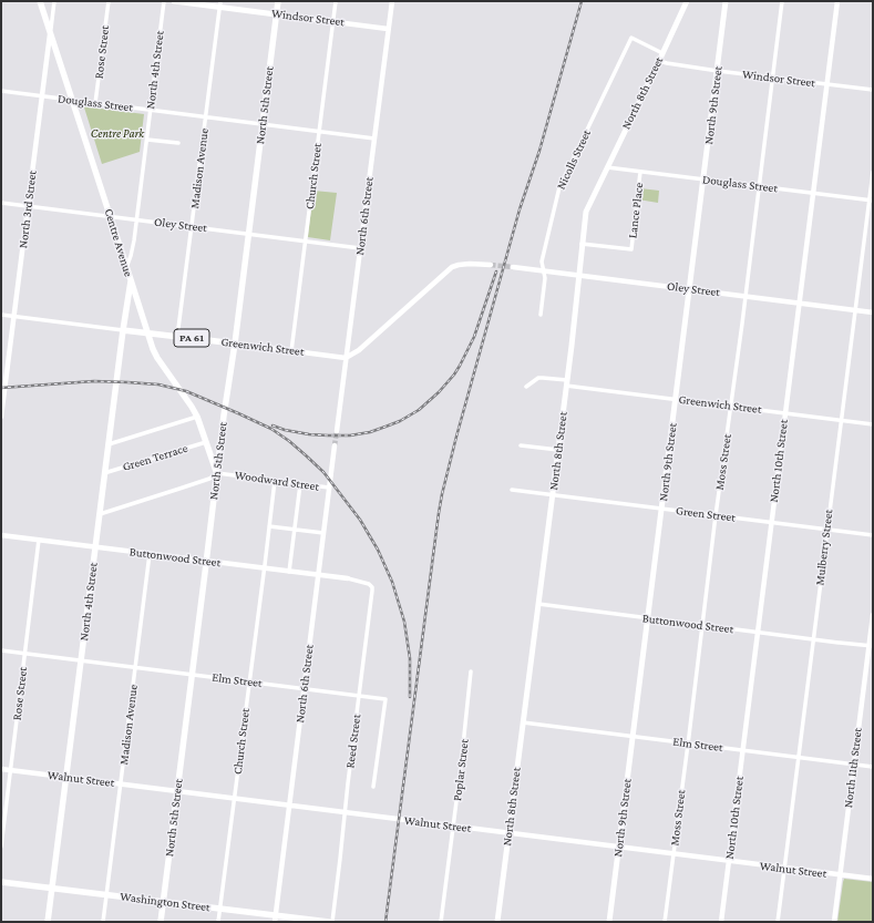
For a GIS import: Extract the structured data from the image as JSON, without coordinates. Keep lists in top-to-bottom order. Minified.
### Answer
{"streets":{"main road":["Windsor Street","North 4th Street","North 8th Street","North 5th Street","North 9th Street","Centre Avenue","PA 61","Greenwich Street","Washington Street"],"street":["Rose Street","Douglass Street","Nicolls Street","Madison Avenue","Church Street","North 3rd Street","Lance Place","North 6th Street","Oley Street","Green Terrace","North 10th Street","Moss Street","Woodward Street","Green Street","Mulberry Street","Buttonwood Street","Elm Street","Reed Street","North 11th Street","Poplar Street","Walnut Street"]},"crossings":[["Windsor Street","North 8th Street"],["Windsor Street","North 5th Street"],["Windsor Street","North 9th Street"],["Windsor Street","Madison Avenue"],["Windsor Street","Church Street"],["Windsor Street","North 6th Street"],["Windsor Street","North 10th Street"],["Windsor Street","Moss Street"],["Rose Street","Douglass Street"],["Rose Street","Buttonwood Street"],["Rose Street","Elm Street"],["Rose Street","Walnut Street"],["North 4th Street","Douglass Street"],["North 4th Street","Oley Street"],["North 4th Street","Centre Avenue"],["North 4th Street","Greenwich Street"],["North 4th Street","Green Terrace"],["North 4th Street","Woodward Street"],["North 4th Street","Buttonwood Street"],["North 4th Street","Elm Street"],["North 4th Street","Walnut Street"],["North 4th Street","Washington Street"],["North 8th Street","Douglass Street"],["North 8th Street","Nicolls Street"],["North 8th Street","Lance Place"],["North 8th Street","Oley Street"],["North 8th Street","Greenwich Street"],["North 8th Street","Green Street"],["North 8th Street","Buttonwood Street"],["North 8th Street","Elm Street"],["North 8th Street","Walnut Street"],["Douglass Street","North 5th Street"],["Douglass Street","North 9th Street"],["Douglass Street","Madison Avenue"],["Douglass Street","Church Street"],["Douglass Street","North 3rd Street"],["Douglass Street","Lance Place"],["Douglass Street","North 6th Street"],["Douglass Street","Centre Avenue"],["Douglass Street","North 10th Street"],["Douglass Street","Moss Street"],["Douglass Street","Mulberry Street"],["North 5th Street","Oley Street"],["North 5th Street","Centre Avenue"],["North 5th Street","Greenwich Street"],["North 5th Street","Woodward Street"],["North 5th Street","Buttonwood Street"],["North 5th Street","Elm Street"],["North 5th Street","Walnut Street"],["North 5th Street","Washington Street"],["North 9th Street","Oley Street"],["North 9th Street","Greenwich Street"],["North 9th Street","Green Street"],["North 9th Street","Buttonwood Street"],["North 9th Street","Elm Street"],["North 9th Street","Walnut Street"],["Nicolls Street","Oley Street"],["Madison Avenue","Oley Street"],["Madison Avenue","Greenwich Street"],["Madison Avenue","Buttonwood Street"],["Madison Avenue","Elm Street"],["Madison Avenue","Walnut Street"],["Madison Avenue","Washington Street"],["Church Street","Oley Street"],["Church Street","Greenwich Street"],["Church Street","Woodward Street"],["Church Street","Buttonwood Street"],["Church Street","Elm Street"],["Church Street","Walnut Street"],["Church Street","Washington Street"],["North 3rd Street","Oley Street"],["North 3rd Street","Centre Avenue"],["North 3rd Street","Greenwich Street"],["North 6th Street","Oley Street"],["North 6th Street","Greenwich Street"],["North 6th Street","Woodward Street"],["North 6th Street","Buttonwood Street"],["North 6th Street","Elm Street"],["North 6th Street","Walnut Street"],["North 6th Street","Washington Street"],["Oley Street","Centre Avenue"],["Oley Street","North 10th Street"],["Oley Street","Moss Street"],["Oley Street","Mulberry Street"],["Centre Avenue","Greenwich Street"],["Centre Avenue","Green Terrace"],["Centre Avenue","Woodward Street"],["Greenwich Street","North 10th Street"],["Greenwich Street","Moss Street"],["Greenwich Street","Mulberry Street"],["North 10th Street","Green Street"],["North 10th Street","Buttonwood Street"],["North 10th Street","Elm Street"],["North 10th Street","Walnut Street"],["Moss Street","Green Street"],["Moss Street","Buttonwood Street"],["Moss Street","Elm Street"],["Moss Street","Walnut Street"],["Green Street","Mulberry Street"],["Mulberry Street","Buttonwood Street"],["Mulberry Street","Elm Street"],["Mulberry Street","Walnut Street"],["Buttonwood Street","Reed Street"],["Buttonwood Street","North 11th Street"],["Elm Street","Reed Street"],["Elm Street","North 11th Street"],["Reed Street","Walnut Street"],["Reed Street","Washington Street"],["North 11th Street","Walnut Street"],["Poplar Street","Walnut Street"]],"parks":["Centre Park"]}
